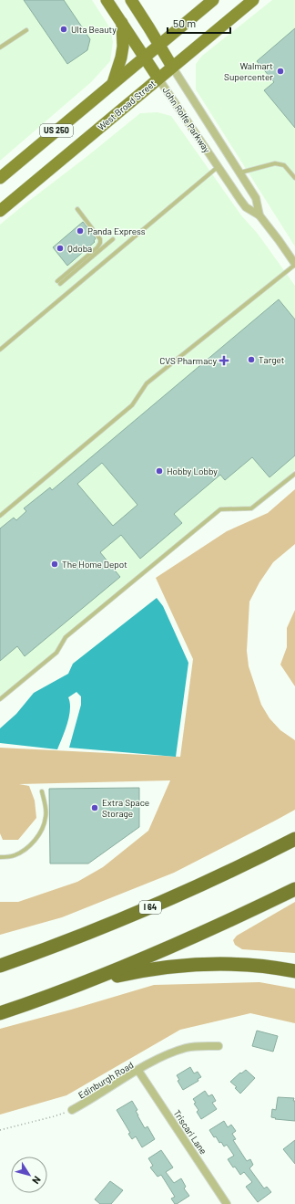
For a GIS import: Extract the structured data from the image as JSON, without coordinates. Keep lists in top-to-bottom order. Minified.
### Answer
{"streets":{"highway":["I 64"],"main road":["West Broad Street","John Rolfe Parkway","US 250"],"street":["Edinburgh Road","Triscari Lane"]},"crossings":[["West Broad Street","John Rolfe Parkway"],["John Rolfe Parkway","US 250"],["Edinburgh Road","Triscari Lane"]],"places":{"other":["Ulta Beauty","Walmart Supercenter","Panda Express","Qdoba","Target","Hobby Lobby","The Home Depot","Extra Space Storage"],"health":["CVS Pharmacy"]},"scale_bar":"50 m","north":"bottom right"}
